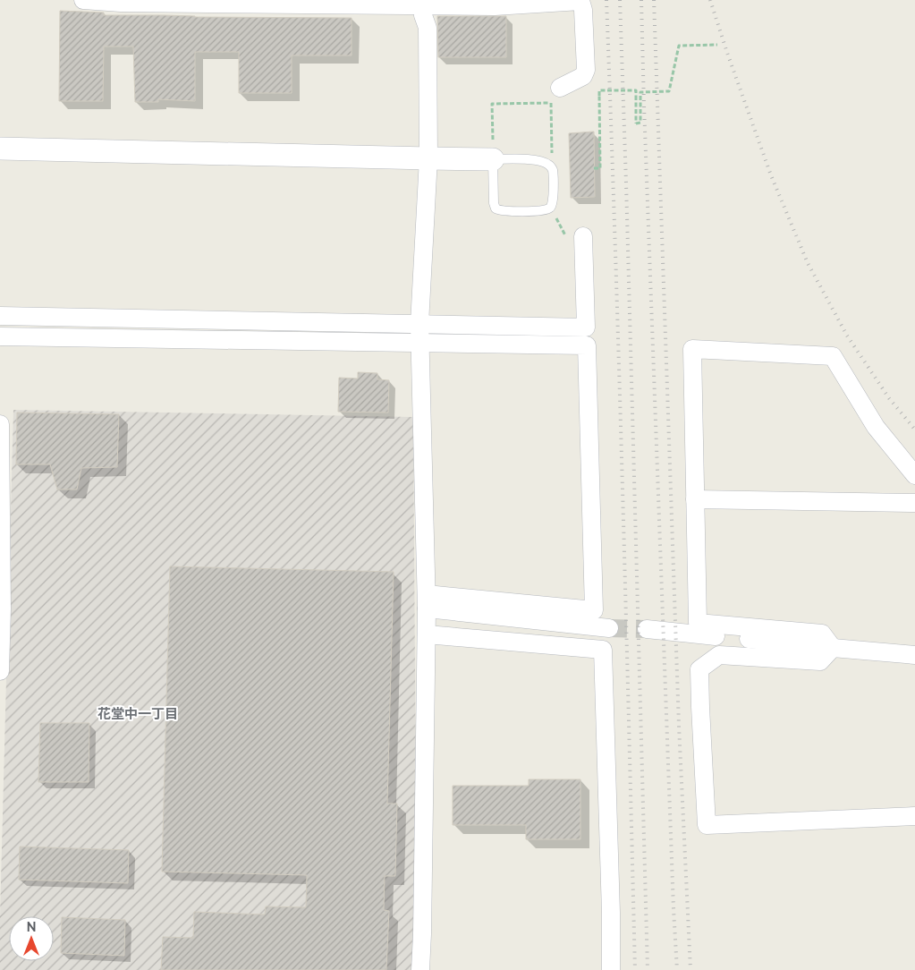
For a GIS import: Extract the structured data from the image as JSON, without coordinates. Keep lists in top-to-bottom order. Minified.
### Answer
{"districts":["花堂中一丁目"],"north":"top"}
